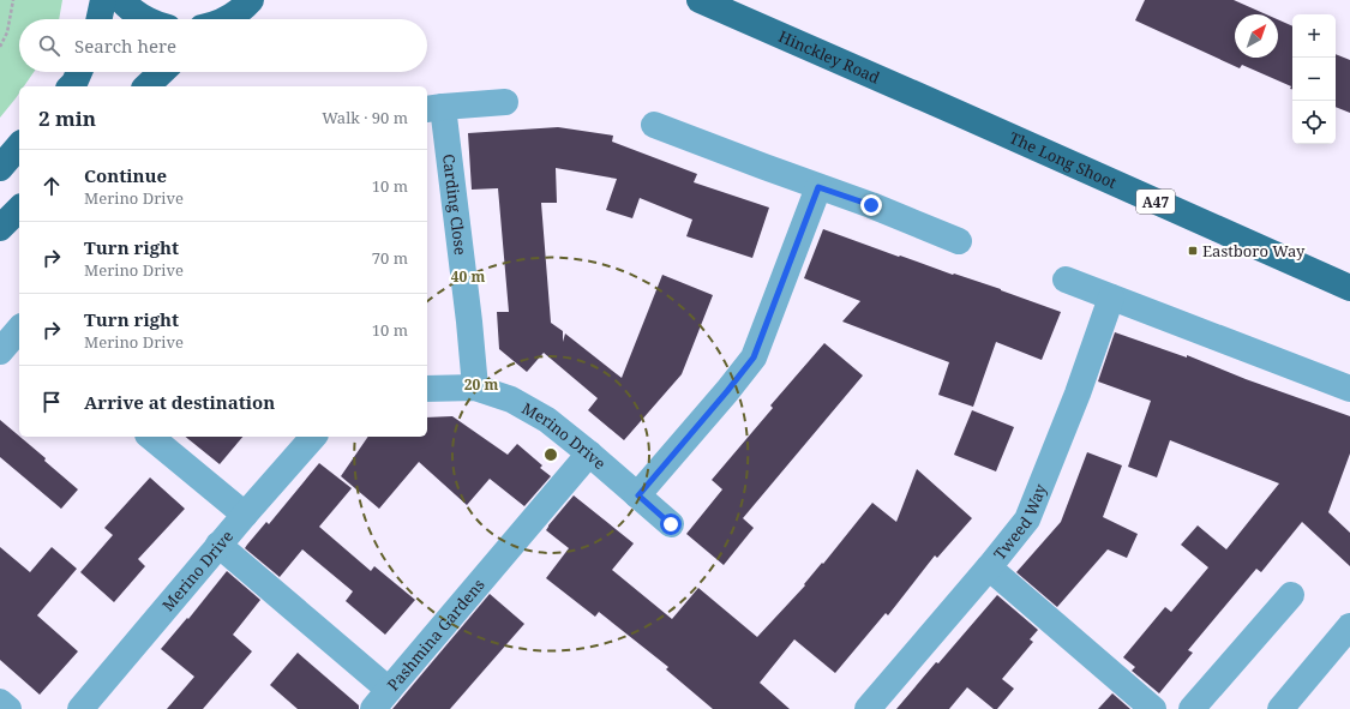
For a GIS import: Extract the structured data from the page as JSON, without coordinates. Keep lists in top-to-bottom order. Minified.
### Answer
{"streets":{"main road":["Hinckley Road","The Long Shoot","A47"],"street":["Carding Close","Merino Drive","Tweed Way","Pashmina Gardens"]},"crossings":[["Hinckley Road","The Long Shoot"],["Carding Close","Merino Drive"],["Merino Drive","Pashmina Gardens"]],"places":{"transit":["Eastboro Way"]},"north":"top right","page":{"map_buttons":["+","−"],"search":"Search here","heading":["2 min","Walk · 90 m"],"list":[["Continue","Merino Drive","10 m"],["Turn right","Merino Drive","70 m"],["Turn right","Merino Drive","10 m"],"Arrive at destination"]},"rings":["40 m","20 m"]}
